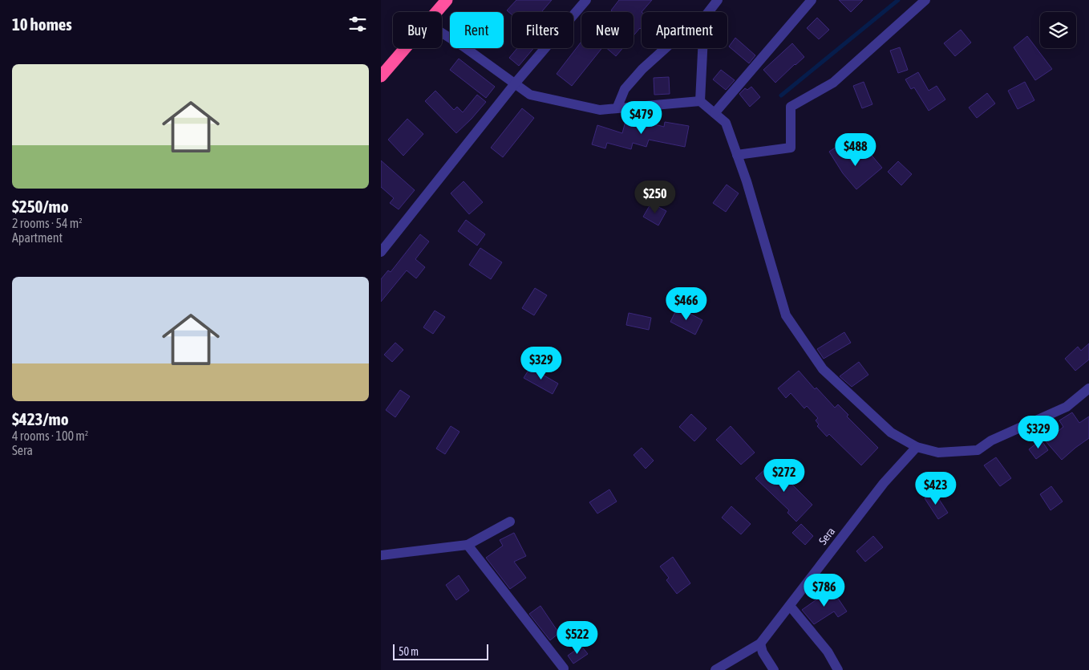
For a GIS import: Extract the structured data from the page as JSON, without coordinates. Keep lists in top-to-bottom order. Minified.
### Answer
{"streets":{"street":["Sera"]},"scale_bar":"50 m","page":{"heading":"10 homes","chip":["Buy","Rent","Filters","New","Apartment"],"list":[{"name":"$250/mo","note":"2 rooms · 54 m² · Apartment"},{"name":"$423/mo","note":"4 rooms · 100 m² · Sera"}],"price":["$479","$488","$250","$466","$329","$329","$272","$423","$786","$522"],"scale":"50 m"}}
